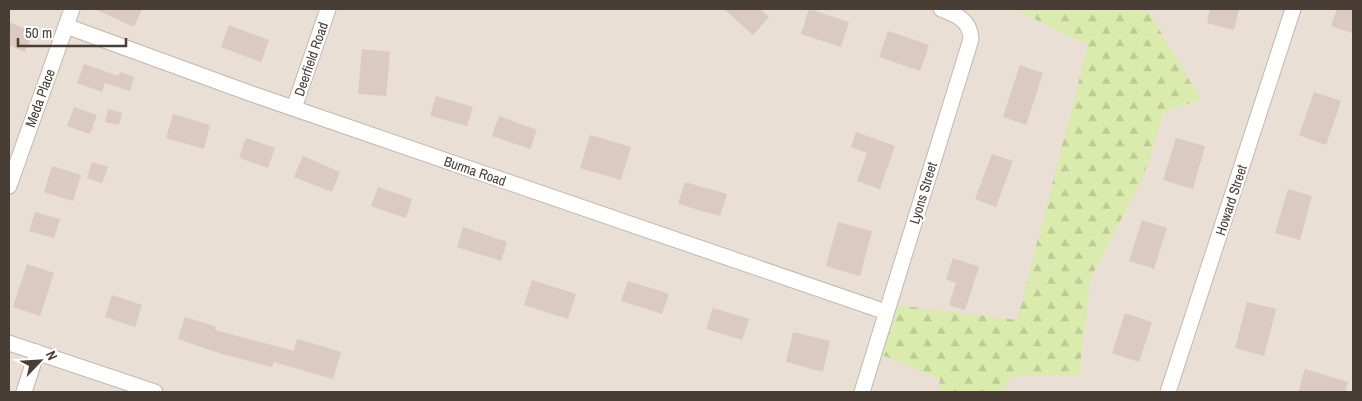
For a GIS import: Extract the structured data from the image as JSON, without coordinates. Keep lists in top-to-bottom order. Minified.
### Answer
{"streets":{"street":["Deerfield Road","Meda Place","Burma Road","Lyons Street","Howard Street"]},"crossings":[["Deerfield Road","Burma Road"],["Meda Place","Burma Road"],["Burma Road","Lyons Street"]],"scale_bar":"50 m","north":"top right"}
